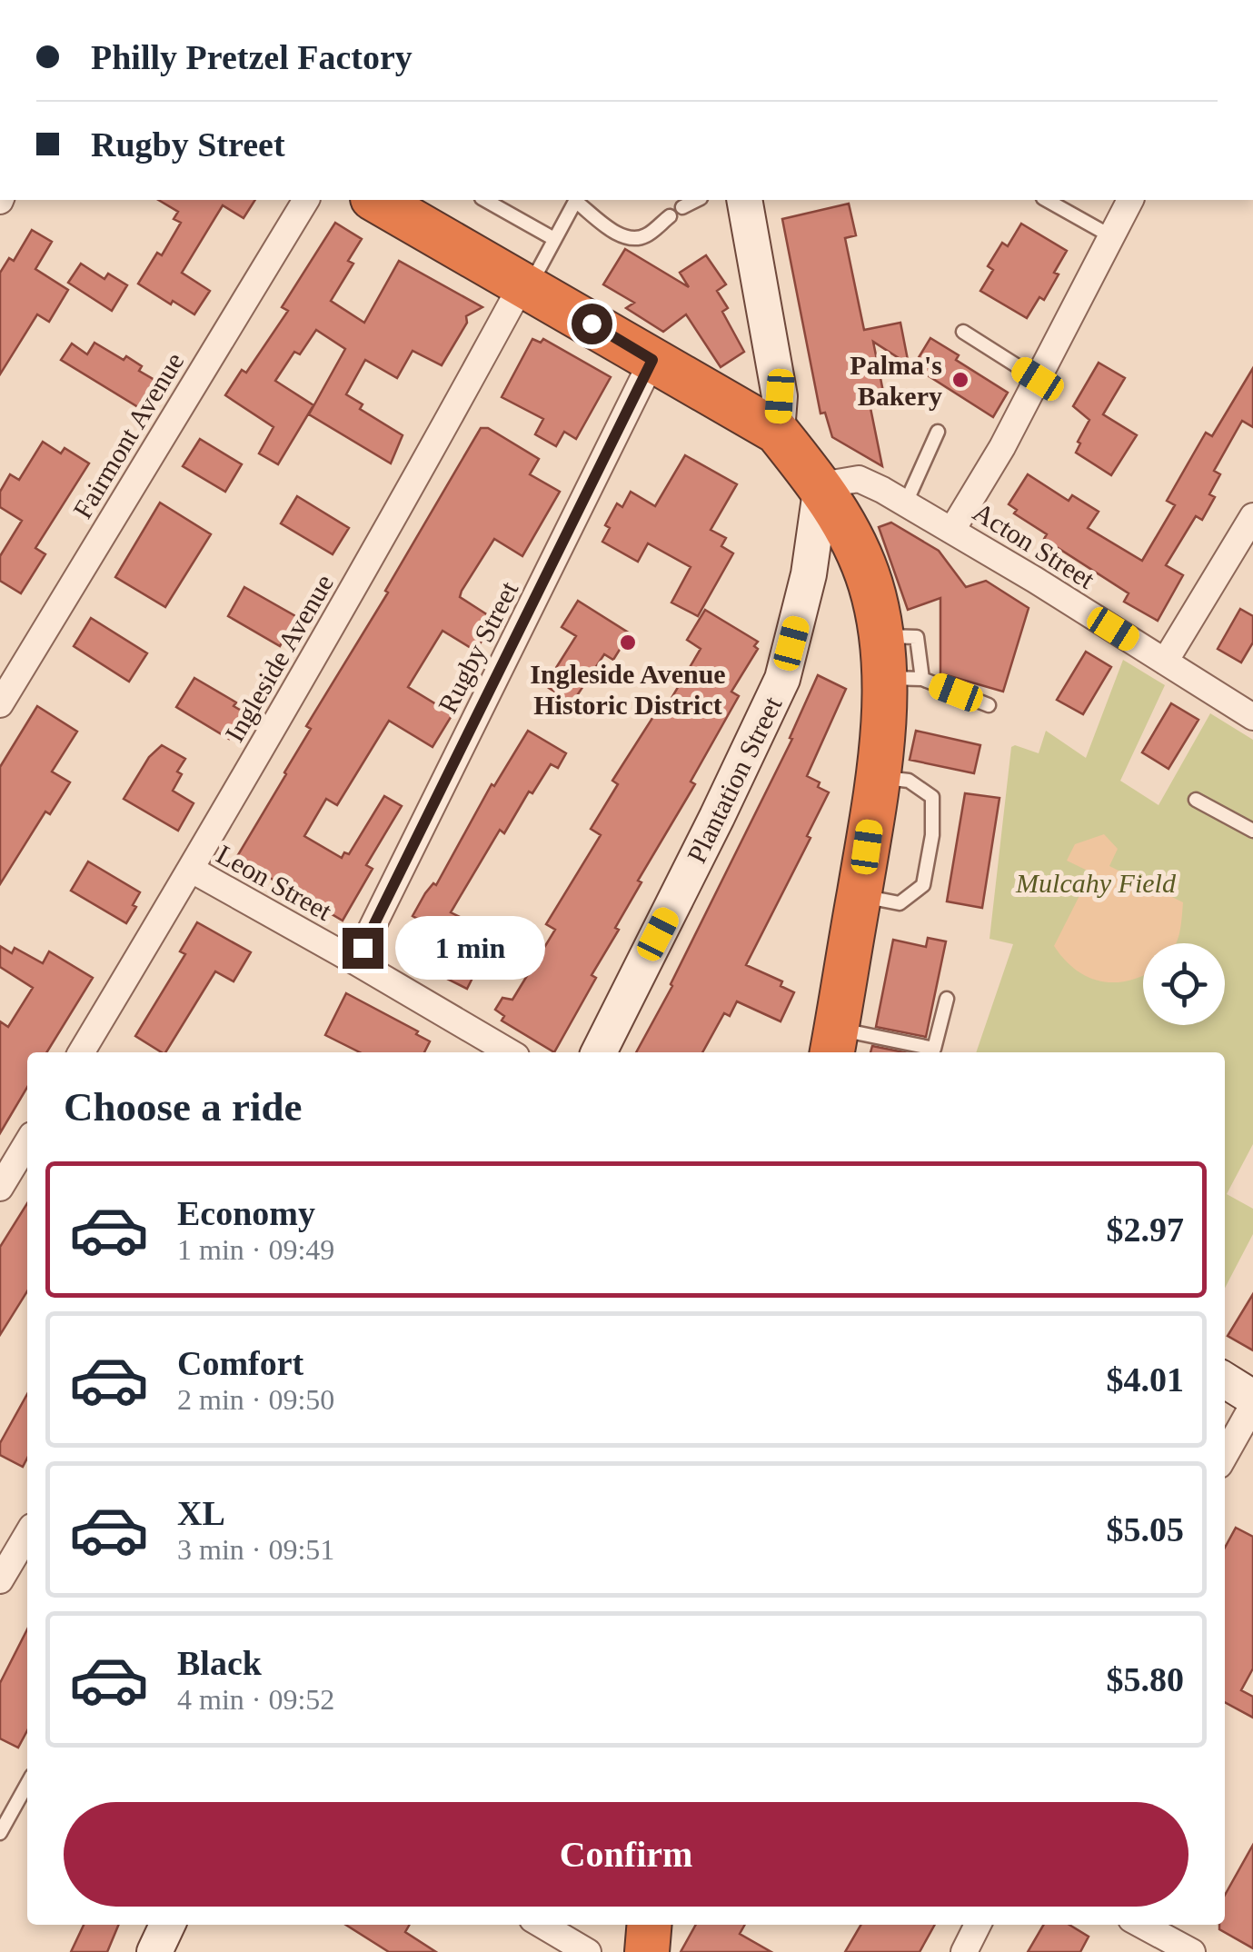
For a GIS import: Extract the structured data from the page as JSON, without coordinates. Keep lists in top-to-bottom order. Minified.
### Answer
{"streets":{"street":["Fairmont Avenue","Acton Street","Rugby Street","Ingleside Avenue","Plantation Street","Leon Street"]},"crossings":[["Acton Street","Plantation Street"],["Rugby Street","Leon Street"],["Ingleside Avenue","Leon Street"]],"parks":["Mulcahy Field"],"places":["Palma's Bakery","Ingleside Avenue Historic District"],"page":{"banner":["Philly Pretzel Factory","Rugby Street"],"bubble":"1 min","heading":"Choose a ride","list":[{"name":"Economy","note":"1 min · 09:49","value":"$2.97"},{"name":"Comfort","note":"2 min · 09:50","value":"$4.01"},{"name":"XL","note":"3 min · 09:51","value":"$5.05"},{"name":"Black","note":"4 min · 09:52","value":"$5.80"}],"buttons":"Confirm"}}
